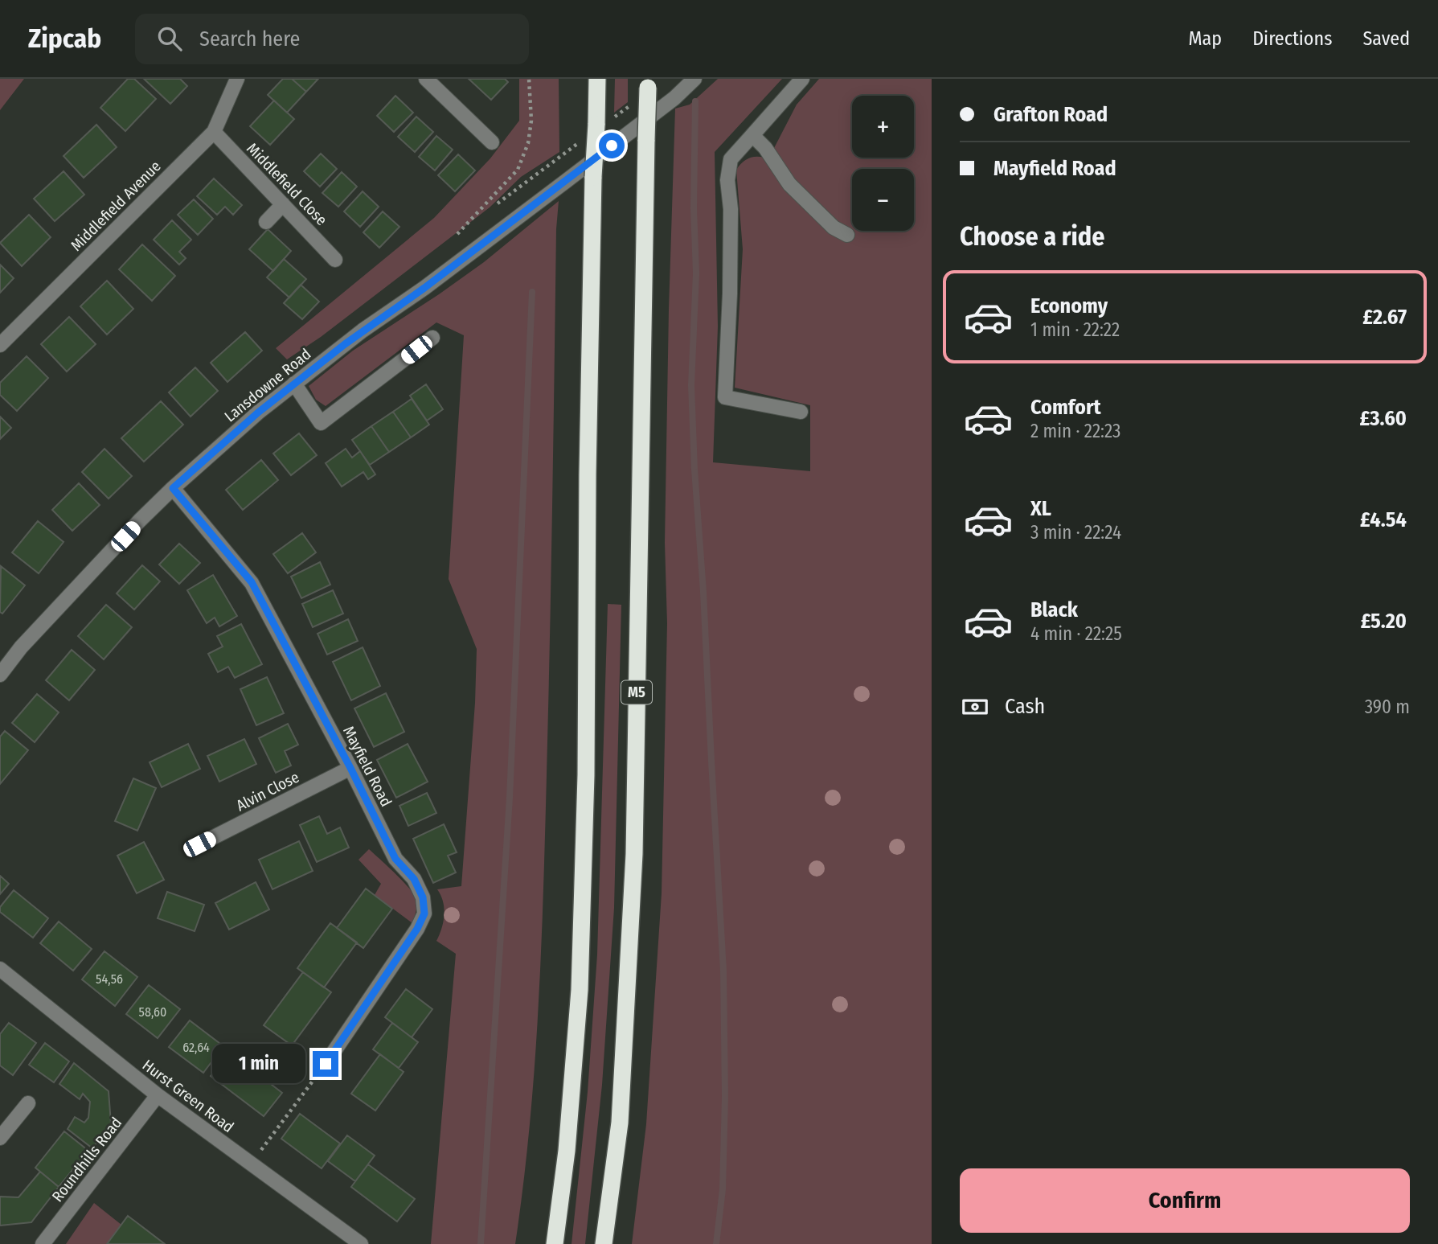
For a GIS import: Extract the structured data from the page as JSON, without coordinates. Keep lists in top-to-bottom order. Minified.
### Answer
{"streets":{"highway":["M5"],"street":["Middlefield Close","Middlefield Avenue","Lansdowne Road","Mayfield Road","Alvin Close","Hurst Green Road","Roundhills Road"]},"crossings":[["Middlefield Close","Middlefield Avenue"],["Lansdowne Road","Mayfield Road"],["Mayfield Road","Alvin Close"],["Hurst Green Road","Roundhills Road"]],"house_numbers":["54,56","58,60","62,64"],"page":{"header":"Zipcab","search":"Search here","nav":["Map","Directions","Saved"],"banner":["Grafton Road","Mayfield Road"],"map_buttons":["+","−"],"heading":"Choose a ride","list":[{"name":"Economy","note":"1 min · 22:22","value":"£2.67"},{"name":"Comfort","note":"2 min · 22:23","value":"£3.60"},{"name":"XL","note":"3 min · 22:24","value":"£4.54"},{"name":"Black","note":"4 min · 22:25","value":"£5.20"}],"pay":["Cash","390 m"],"bubble":"1 min","buttons":"Confirm"}}
